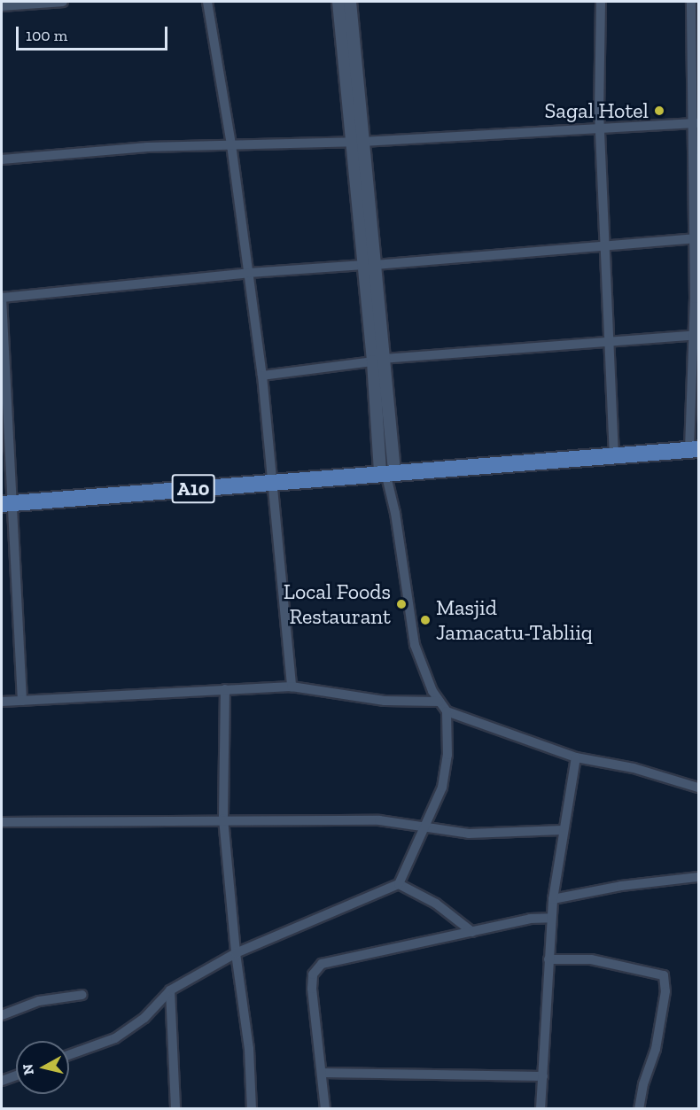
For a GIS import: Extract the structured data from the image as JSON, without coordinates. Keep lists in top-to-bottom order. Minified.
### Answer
{"streets":{"highway":["A10"]},"places":["Sagal Hotel","Local Foods Restaurant","Masjid Jamacatu-Tabliiq"],"scale_bar":"100 m","north":"left"}
